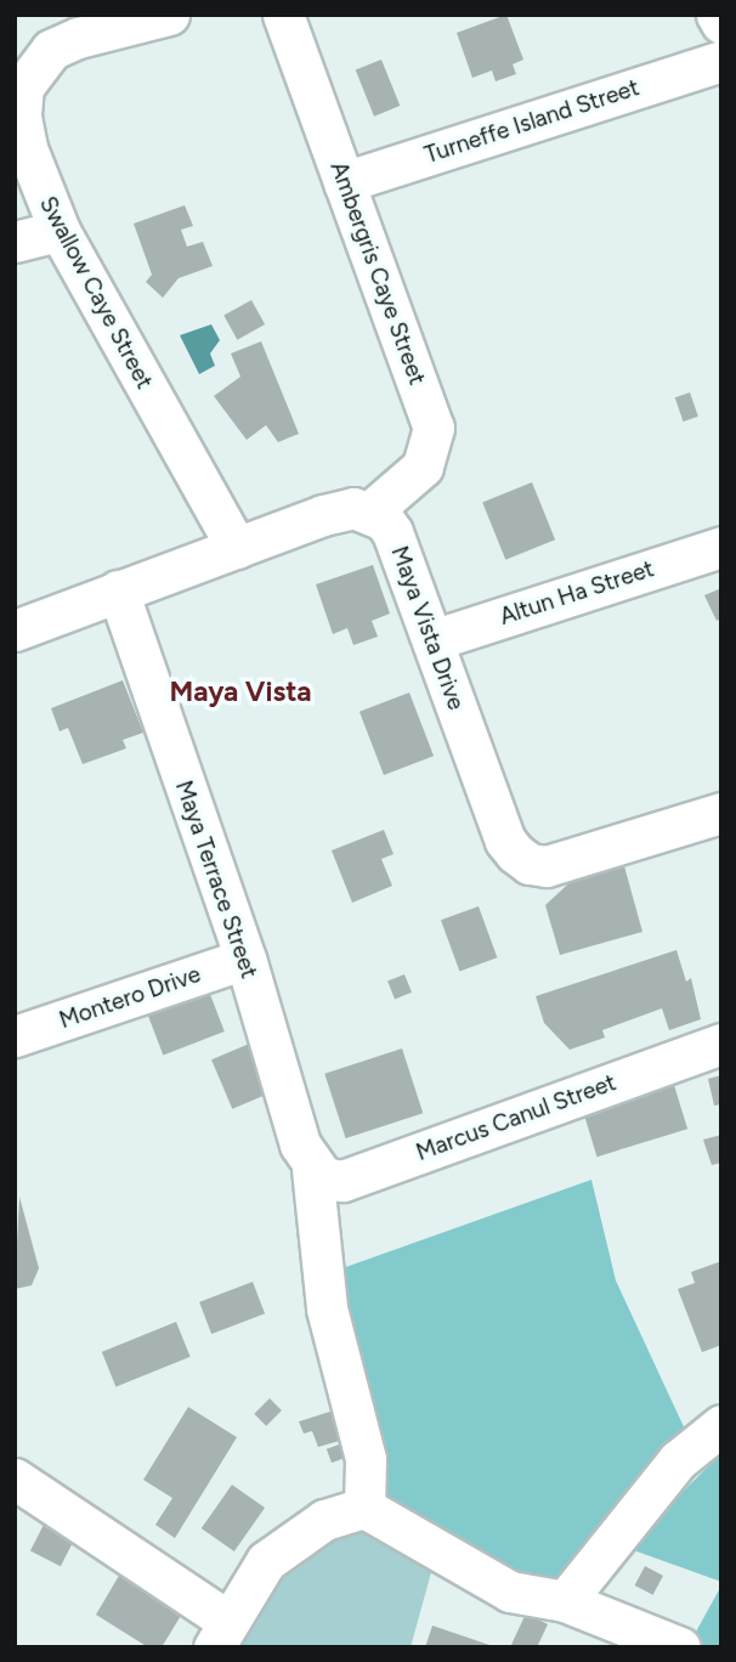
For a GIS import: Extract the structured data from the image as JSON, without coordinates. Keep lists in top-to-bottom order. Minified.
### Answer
{"streets":{"street":["Turneffe Island Street","Ambergris Caye Street","Swallow Caye Street","Altun Ha Street","Maya Vista Drive","Maya Terrace Street","Montero Drive","Marcus Canul Street"]},"crossings":[["Turneffe Island Street","Ambergris Caye Street"],["Ambergris Caye Street","Maya Vista Drive"],["Altun Ha Street","Maya Vista Drive"],["Maya Terrace Street","Montero Drive"],["Maya Terrace Street","Marcus Canul Street"]],"districts":["Maya Vista"]}
